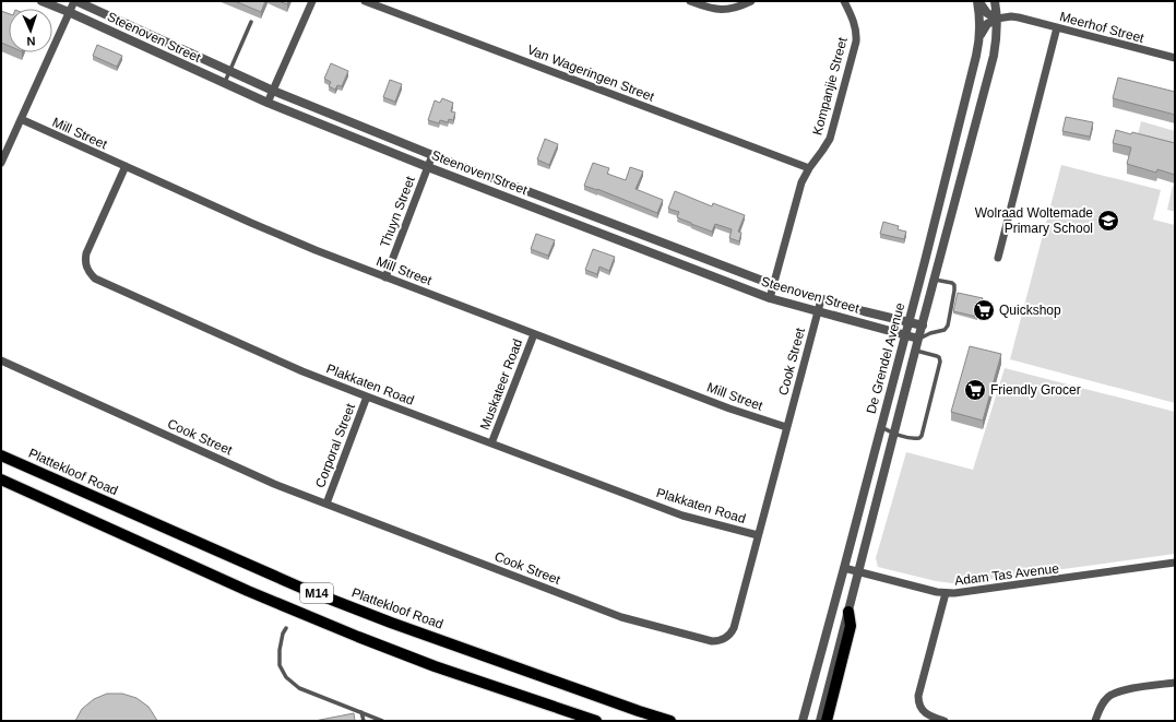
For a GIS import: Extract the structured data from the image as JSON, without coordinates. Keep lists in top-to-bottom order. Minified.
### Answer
{"streets":{"main road":["Plattekloof Road","M14"],"street":["Meerhof Street","Steenoven Street","Van Wageringen Street","Kompanjie Street","Mill Street","Thuyn Street","De Grendel Avenue","Cook Street","Plakkaten Road","Muskateer Road","Corporal Street","Adam Tas Avenue"]},"crossings":[["Meerhof Street","De Grendel Avenue"],["Steenoven Street","Kompanjie Street"],["Steenoven Street","Thuyn Street"],["Steenoven Street","De Grendel Avenue"],["Steenoven Street","Cook Street"],["Van Wageringen Street","Kompanjie Street"],["Mill Street","Thuyn Street"],["Mill Street","Cook Street"],["Mill Street","Plakkaten Road"],["Mill Street","Muskateer Road"],["De Grendel Avenue","Adam Tas Avenue"],["Cook Street","Plakkaten Road"],["Cook Street","Corporal Street"],["Plakkaten Road","Muskateer Road"],["Plakkaten Road","Corporal Street"]],"places":{"school or university":["Wolraad Woltemade Primary School"],"supermarket":["Quickshop","Friendly Grocer"]},"north":"bottom"}
